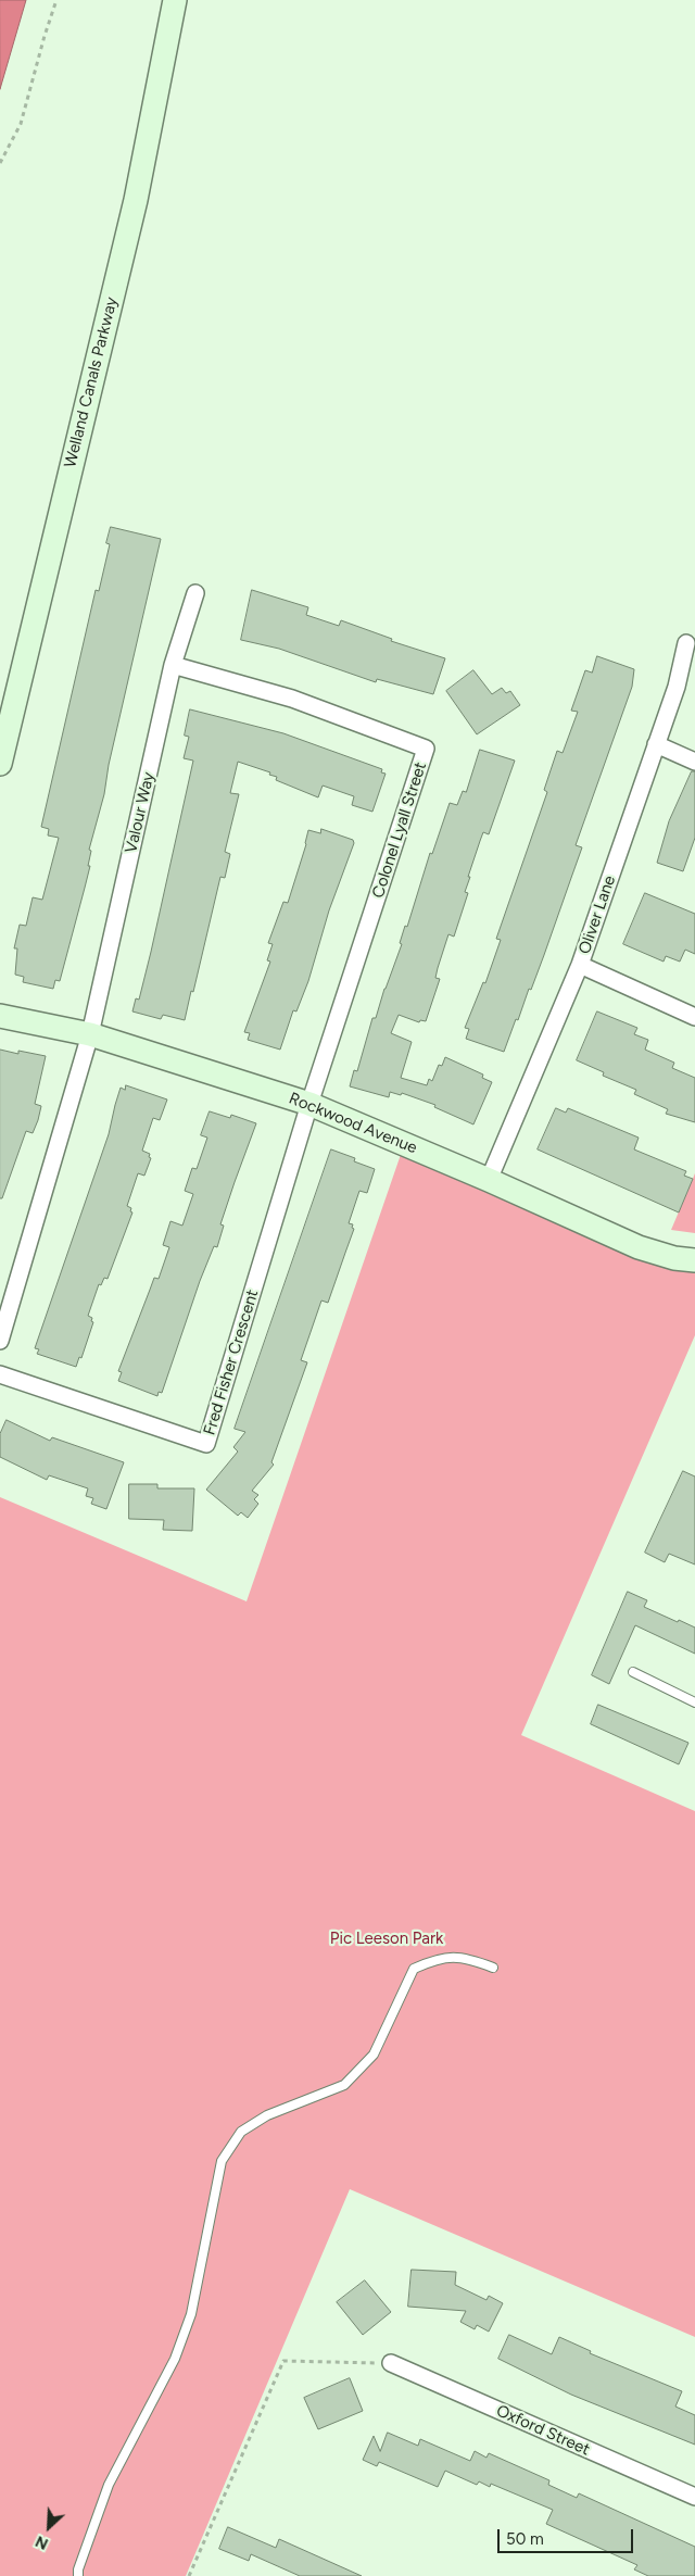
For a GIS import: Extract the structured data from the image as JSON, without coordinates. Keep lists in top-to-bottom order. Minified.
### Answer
{"streets":{"main road":["Welland Canals Parkway","Rockwood Avenue"],"street":["Valour Way","Colonel Lyall Street","Oliver Lane","Fred Fisher Crescent","Oxford Street"]},"crossings":[["Valour Way","Colonel Lyall Street"],["Valour Way","Rockwood Avenue"],["Colonel Lyall Street","Rockwood Avenue"],["Colonel Lyall Street","Fred Fisher Crescent"],["Oliver Lane","Rockwood Avenue"],["Rockwood Avenue","Fred Fisher Crescent"]],"parks":["Pic Leeson Park"],"scale_bar":"50 m","north":"bottom left"}
